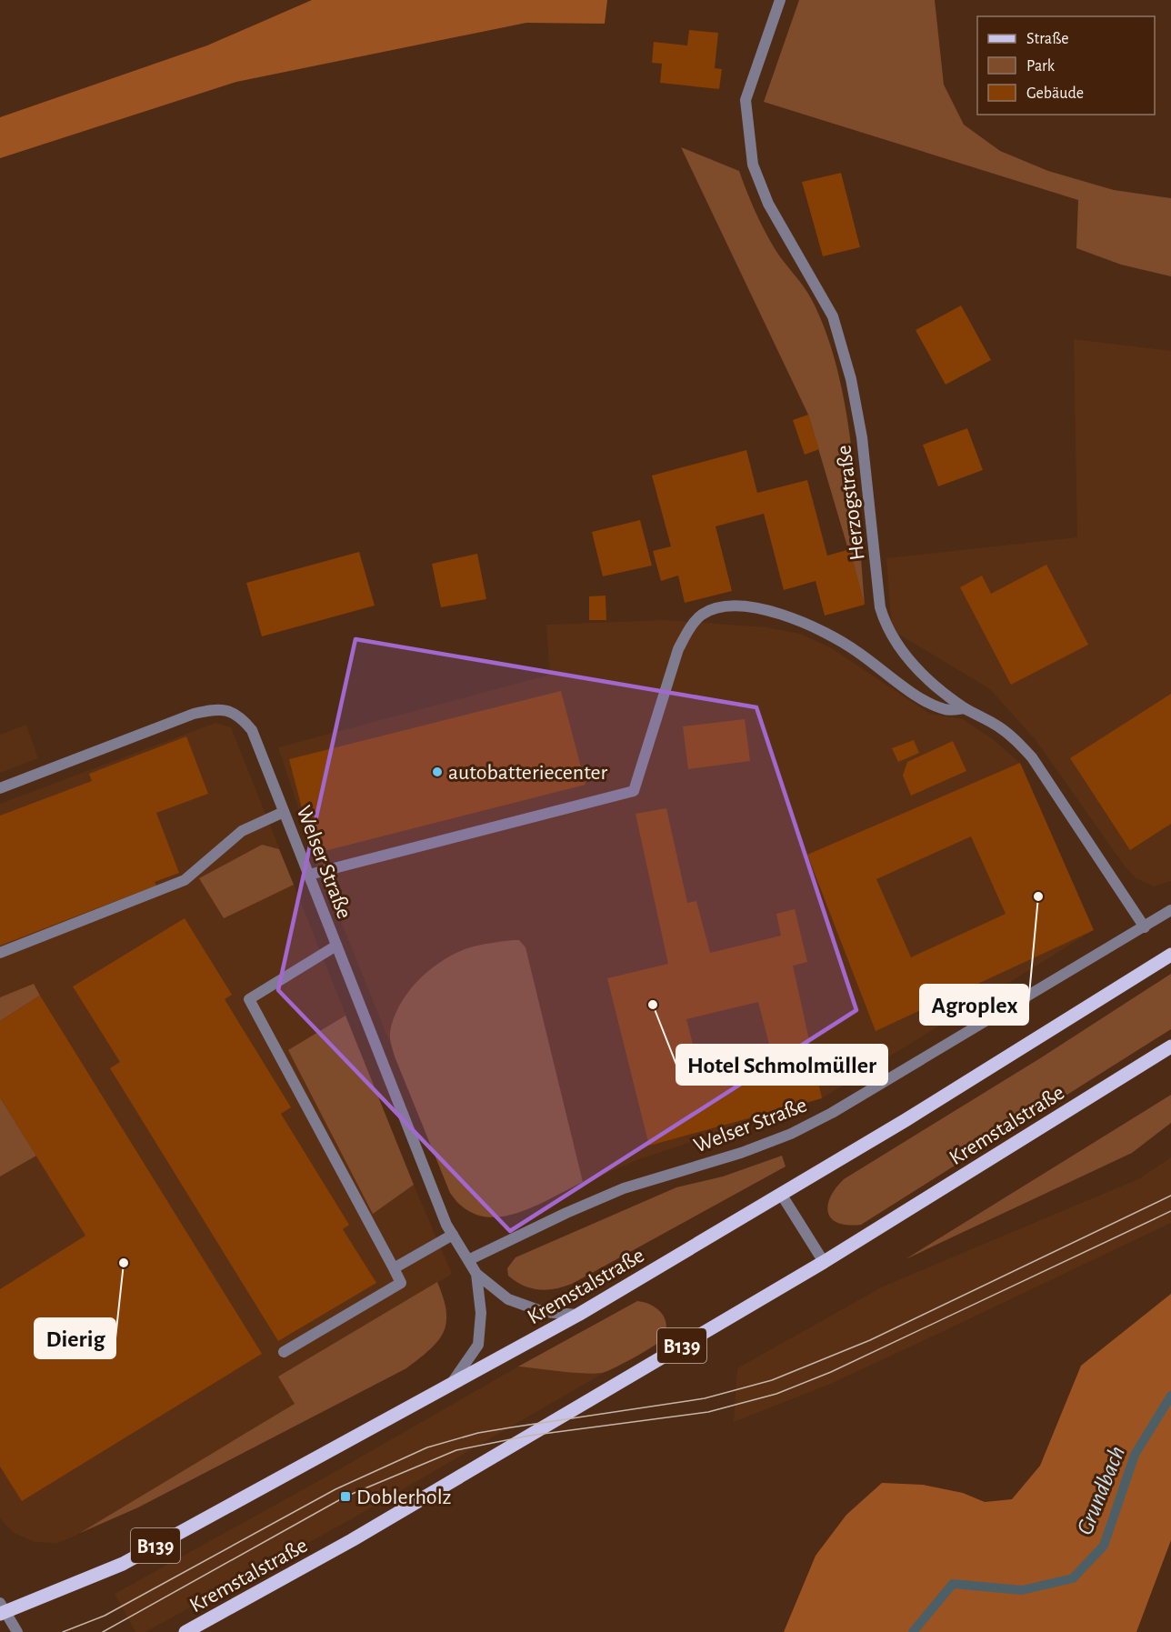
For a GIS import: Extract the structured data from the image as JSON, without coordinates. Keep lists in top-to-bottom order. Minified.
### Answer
{"streets":{"main road":["Kremstalstraße","B139"],"street":["Herzogstraße","Welser Straße"]},"crossings":[["Herzogstraße","Welser Straße"],["Welser Straße","Kremstalstraße"]],"water":["Grundbach"],"places":{"other":["autobatteriecenter","Agroplex","Hotel Schmolmüller","Dierig"],"transit":["Doblerholz"]},"legend":["Straße","Park","Gebäude"]}
